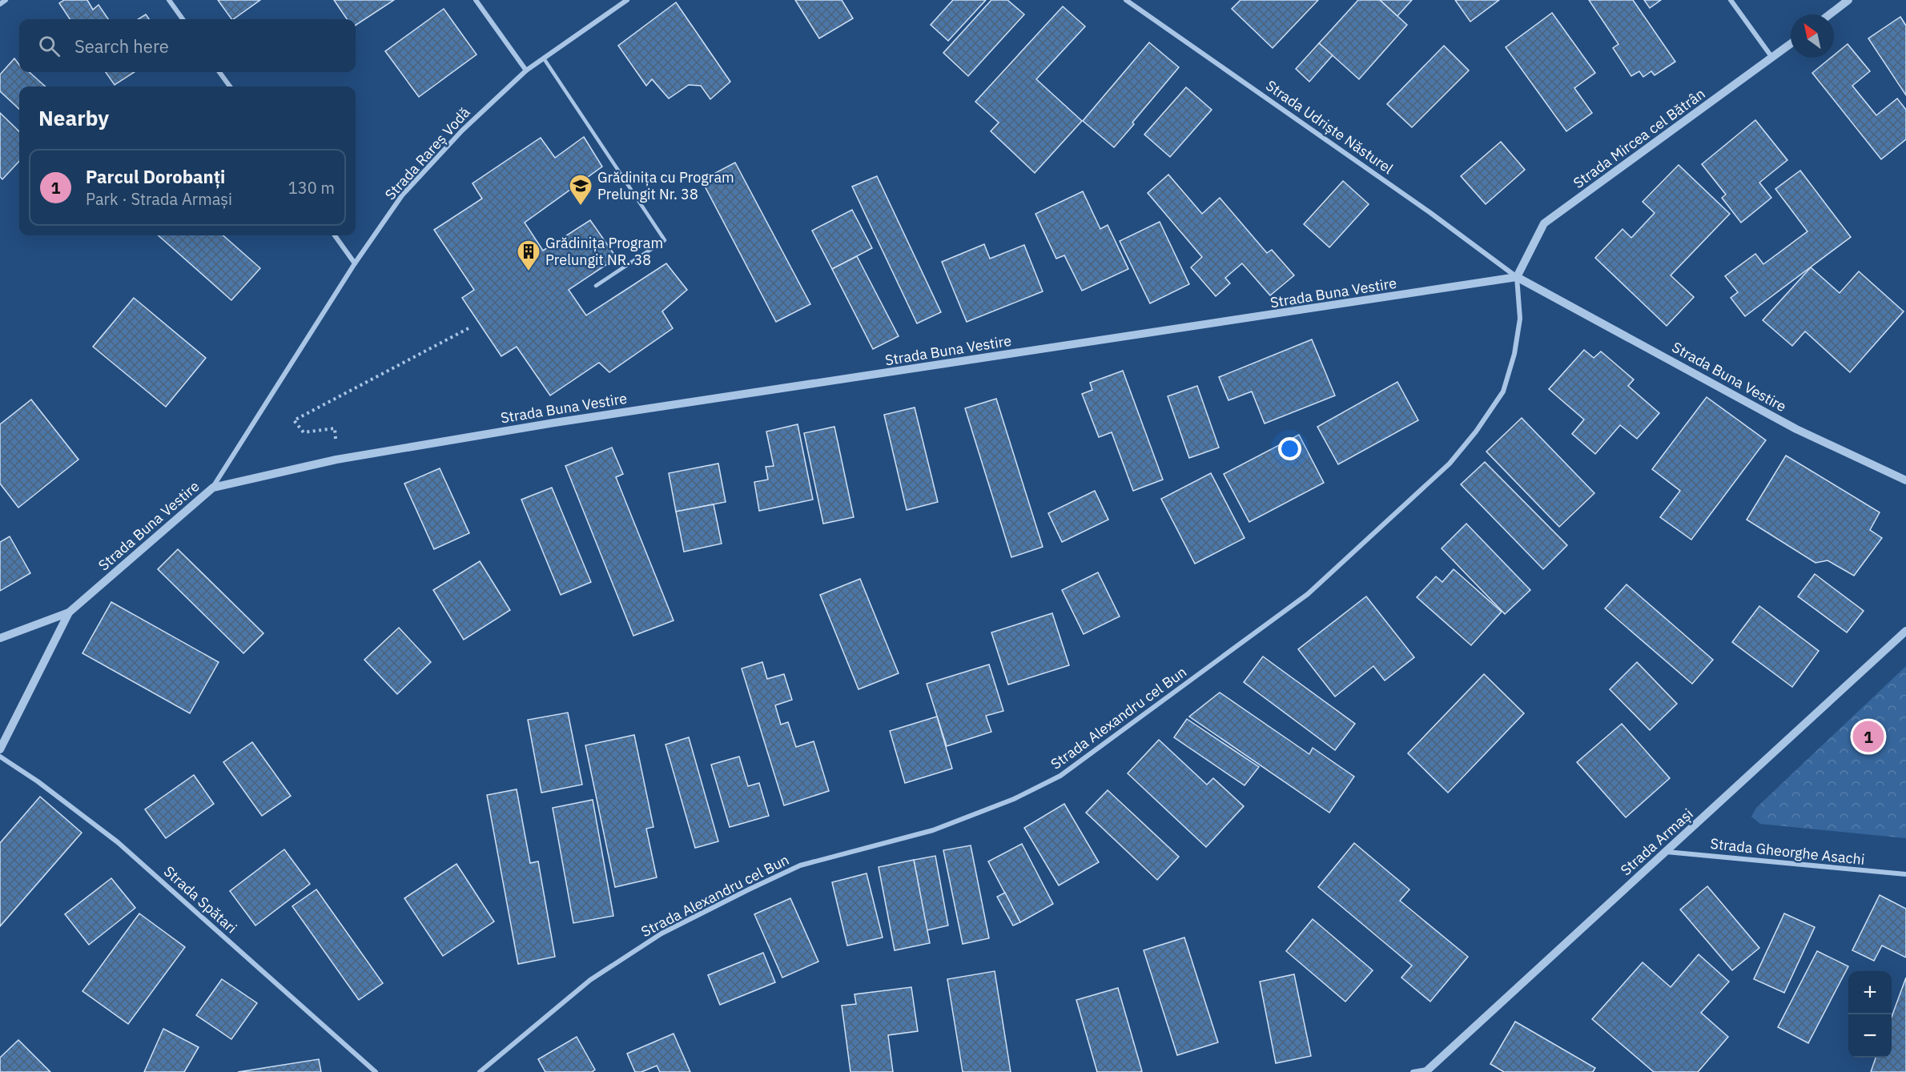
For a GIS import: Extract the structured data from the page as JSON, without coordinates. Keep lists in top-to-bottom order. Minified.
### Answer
{"streets":{"street":["Strada Udriște Năsturel","Strada Mircea cel Bătrân","Strada Rareș Vodă","Strada Buna Vestire","Strada Alexandru cel Bun","Strada Armași","Strada Gheorghe Asachi","Strada Spătari"]},"crossings":[["Strada Udriște Năsturel","Strada Mircea cel Bătrân"],["Strada Udriște Năsturel","Strada Buna Vestire"],["Strada Udriște Năsturel","Strada Alexandru cel Bun"],["Strada Mircea cel Bătrân","Strada Buna Vestire"],["Strada Mircea cel Bătrân","Strada Alexandru cel Bun"],["Strada Rareș Vodă","Strada Buna Vestire"],["Strada Buna Vestire","Strada Alexandru cel Bun"],["Strada Armași","Strada Gheorghe Asachi"]],"places":{"school or university":["Grădinița cu Program Prelungit Nr. 38"],"building":["Grădinița Program Prelungit NR. 38"]},"north":"top left","page":{"search":"Search here","heading":"Nearby","list":[{"mark":"1","name":"Parcul Dorobanți","note":"Park · Strada Armași","value":"130 m"}],"pins":"1","map_buttons":["+","−"]}}
